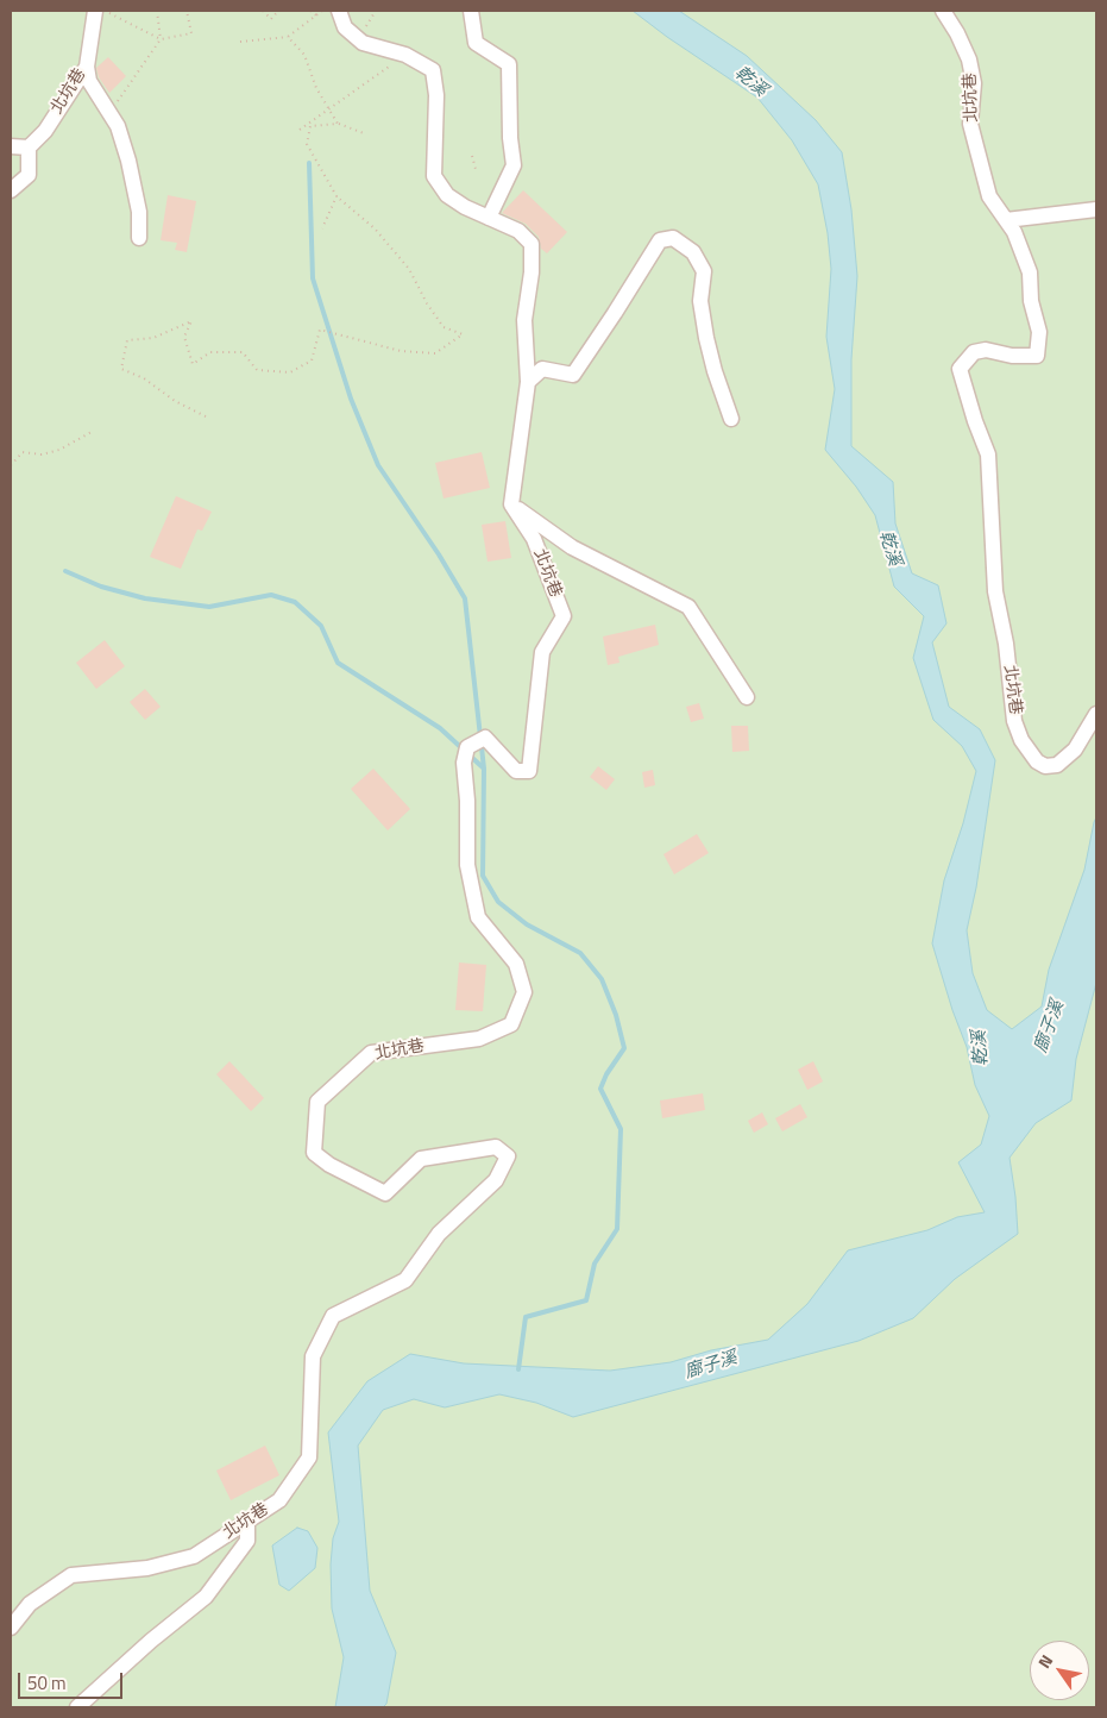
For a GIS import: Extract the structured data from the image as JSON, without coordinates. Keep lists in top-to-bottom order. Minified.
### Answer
{"streets":{"street":["北坑巷"]},"water":["乾溪","廍子溪"],"scale_bar":"50 m","north":"top left"}
